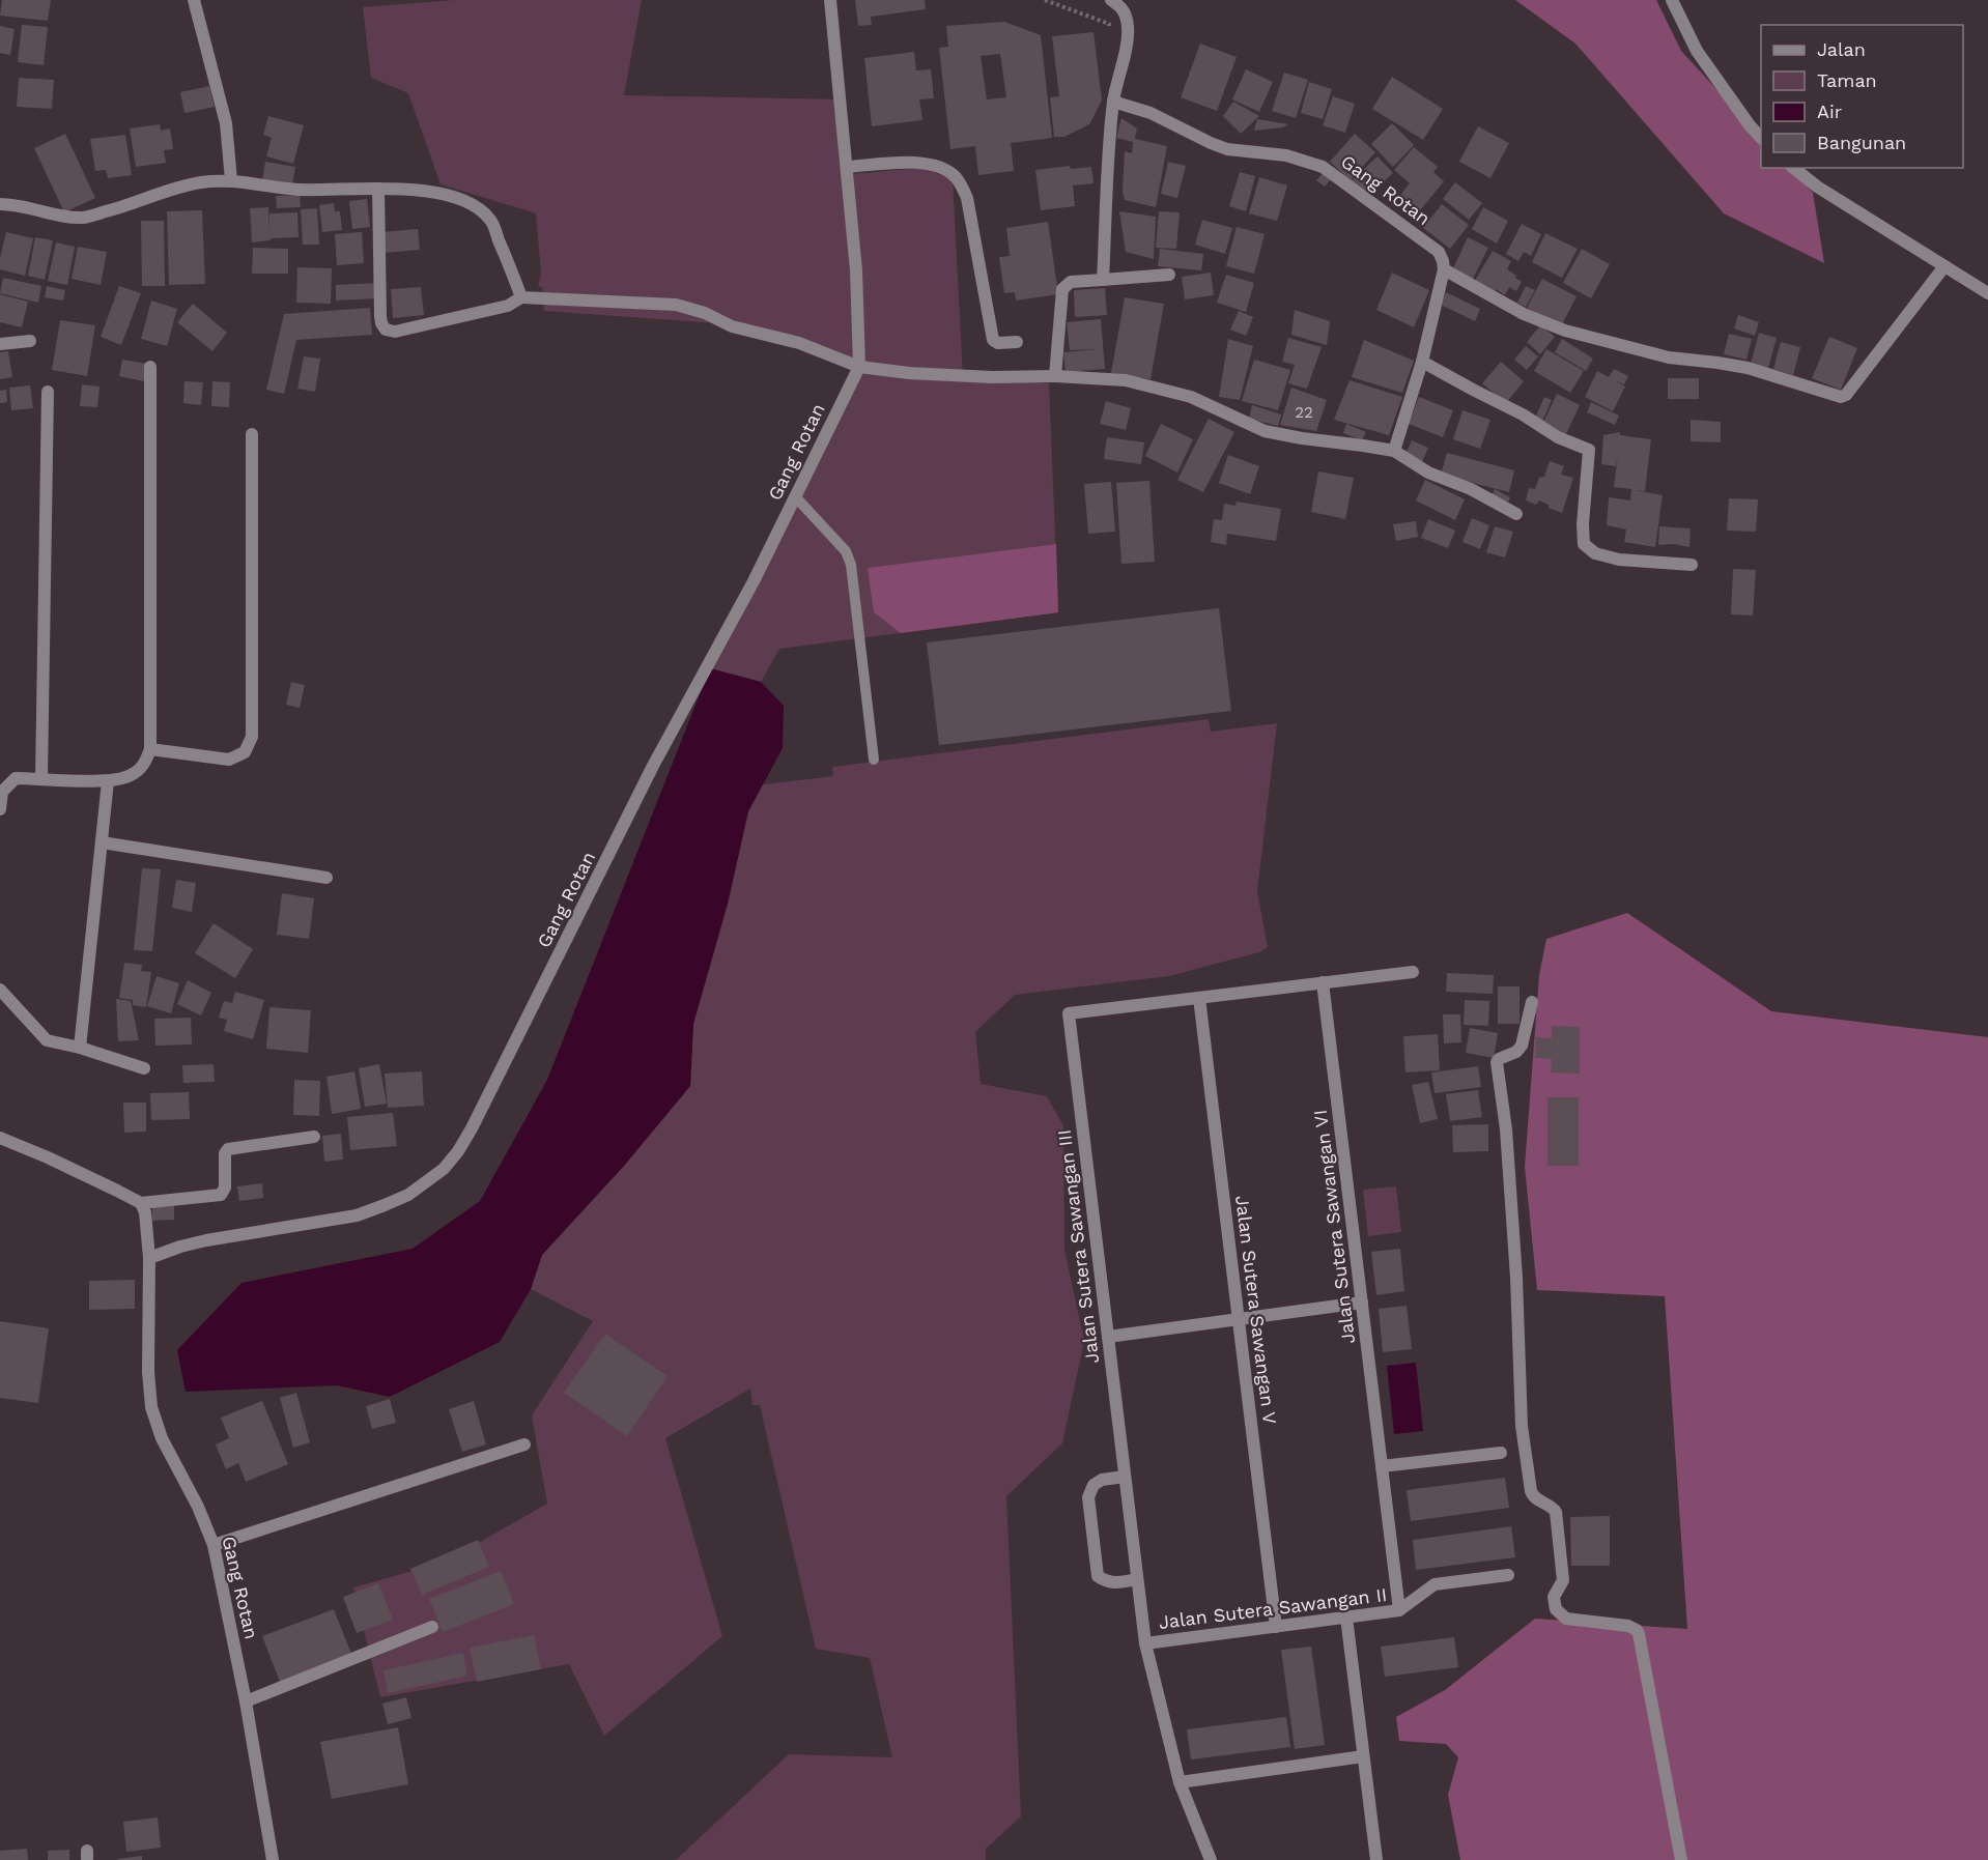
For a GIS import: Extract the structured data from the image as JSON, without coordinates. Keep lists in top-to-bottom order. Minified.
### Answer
{"streets":{"street":["Gang Rotan","Jalan Sutera Sawangan VI","Jalan Sutera Sawangan III","Jalan Sutera Sawangan V","Jalan Sutera Sawangan II"]},"crossings":[["Jalan Sutera Sawangan VI","Jalan Sutera Sawangan II"],["Jalan Sutera Sawangan III","Jalan Sutera Sawangan V"],["Jalan Sutera Sawangan III","Jalan Sutera Sawangan II"],["Jalan Sutera Sawangan V","Jalan Sutera Sawangan II"]],"house_numbers":["22"],"legend":["Jalan","Taman","Air","Bangunan"]}
